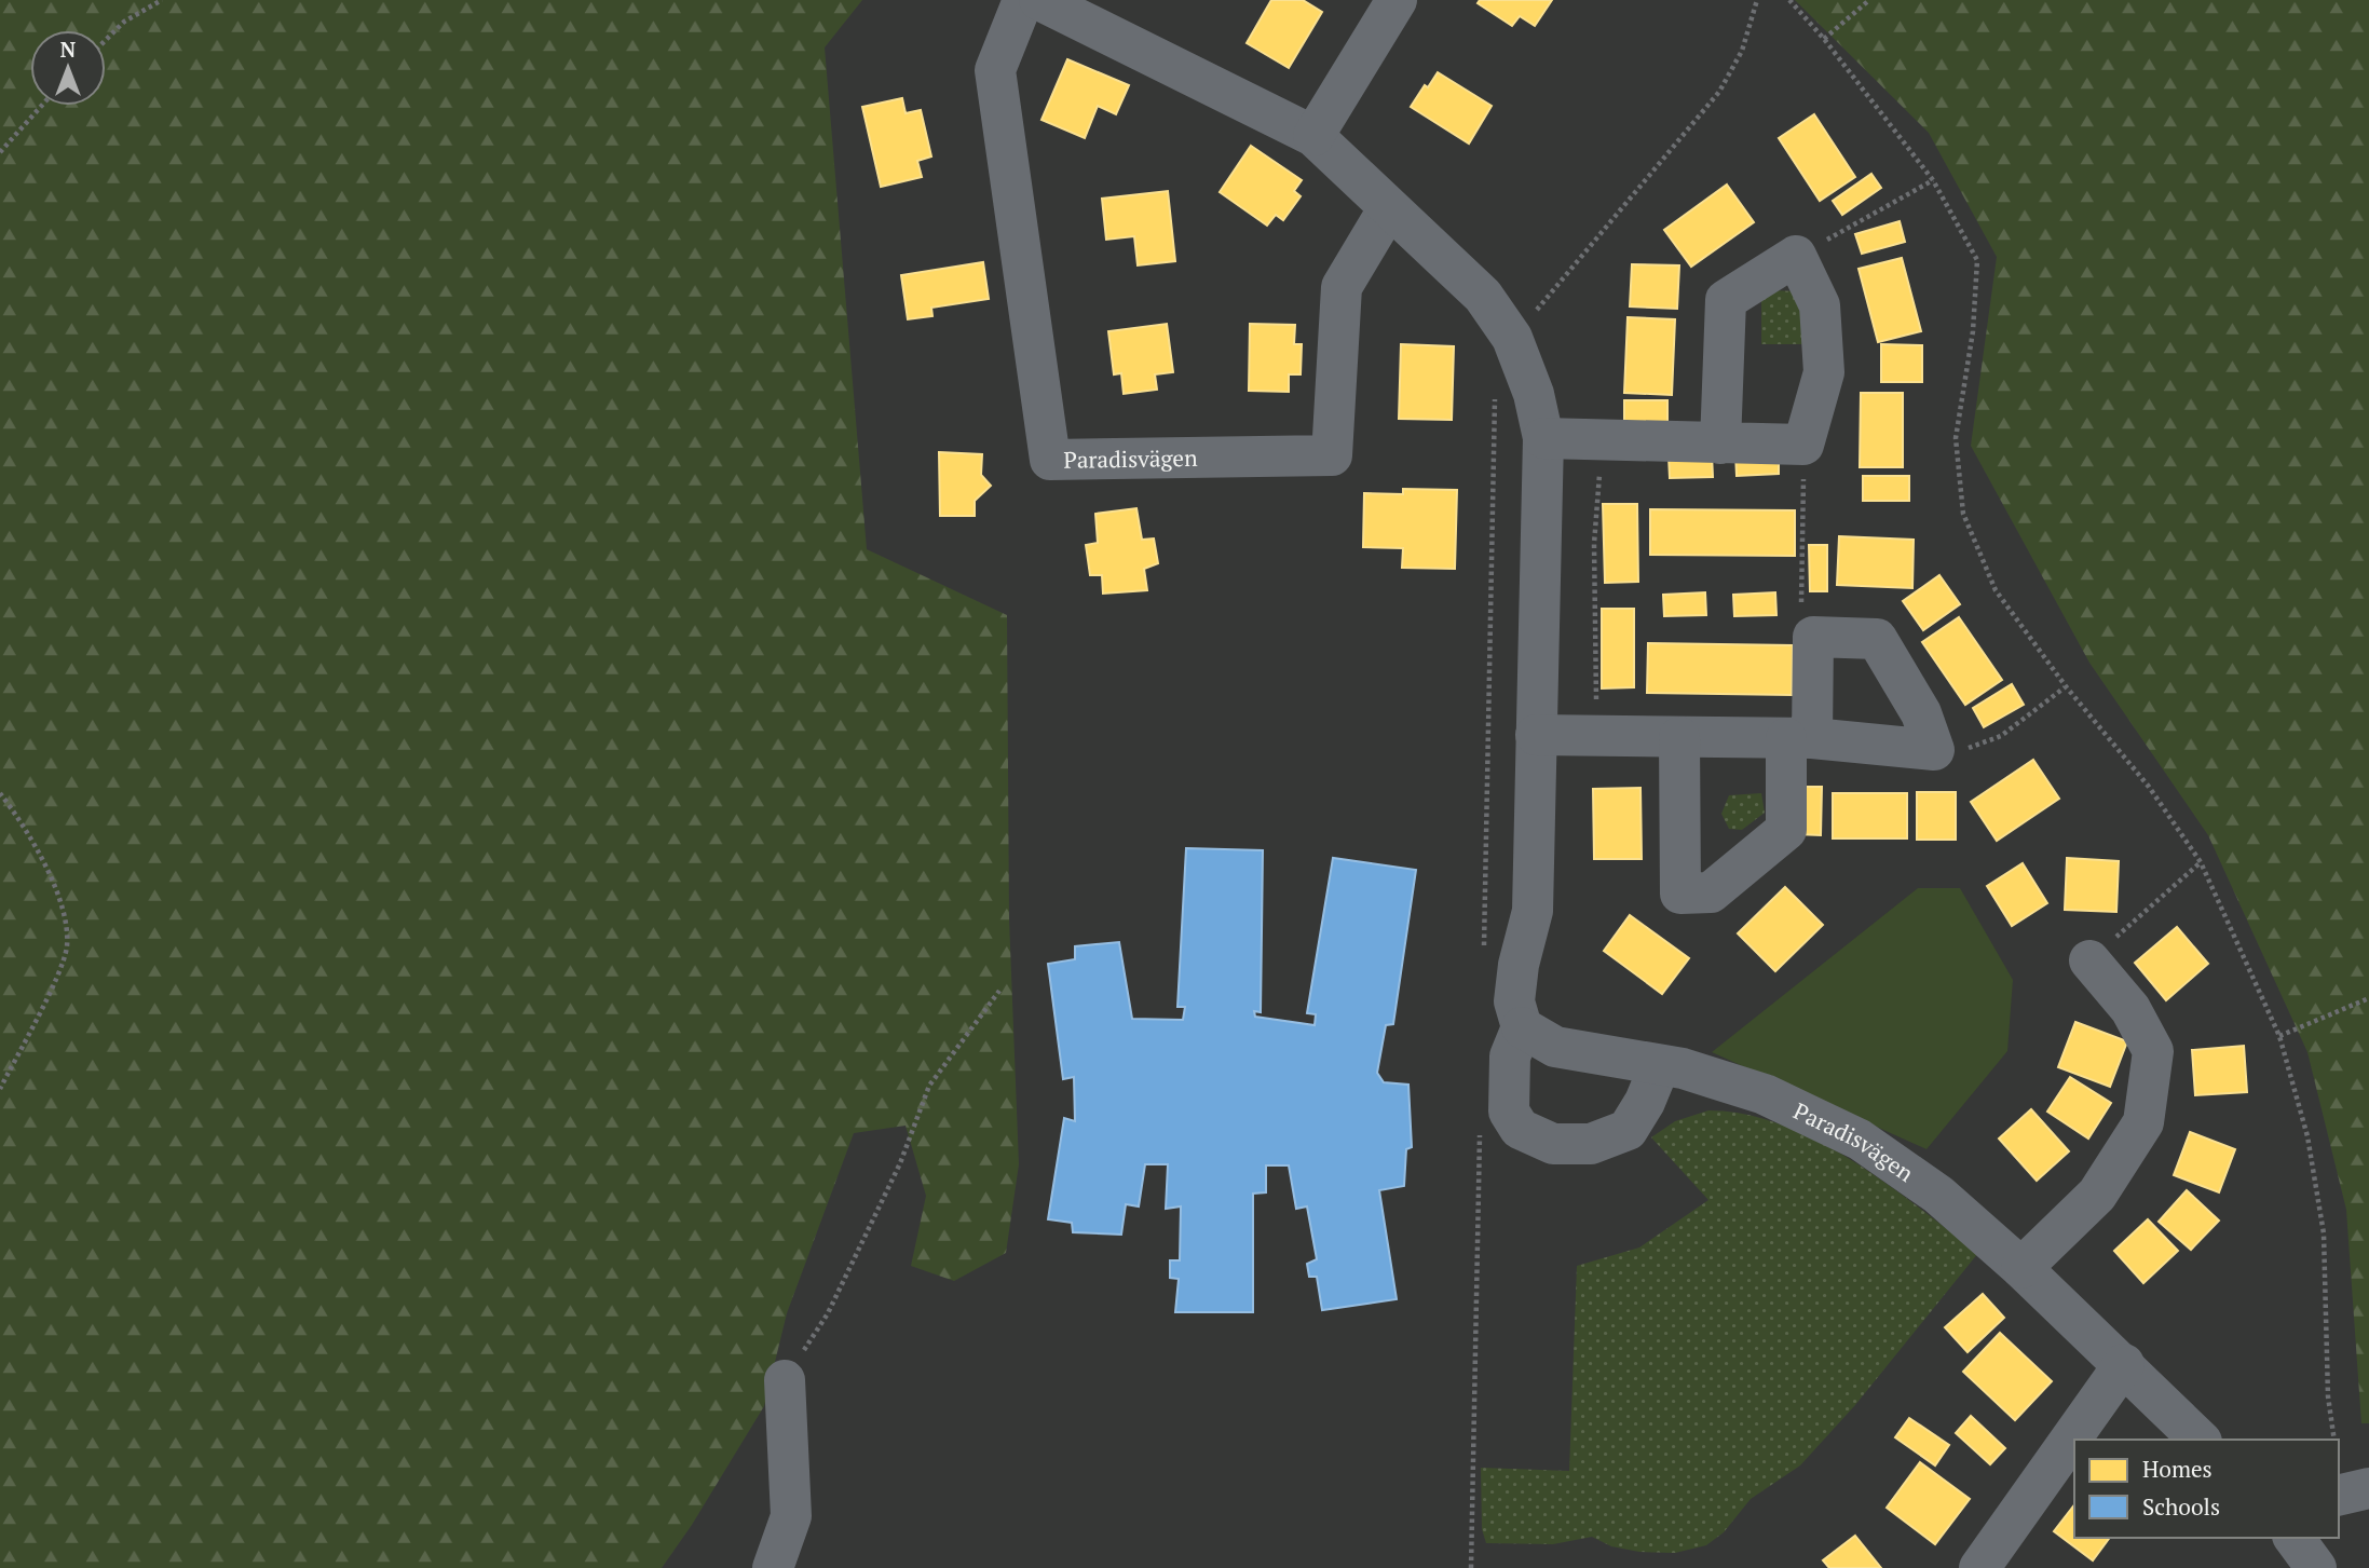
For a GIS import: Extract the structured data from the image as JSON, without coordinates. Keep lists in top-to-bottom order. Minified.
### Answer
{"streets":{"street":["Paradisvägen"]},"legend":["Homes","Schools"],"north":"top"}
